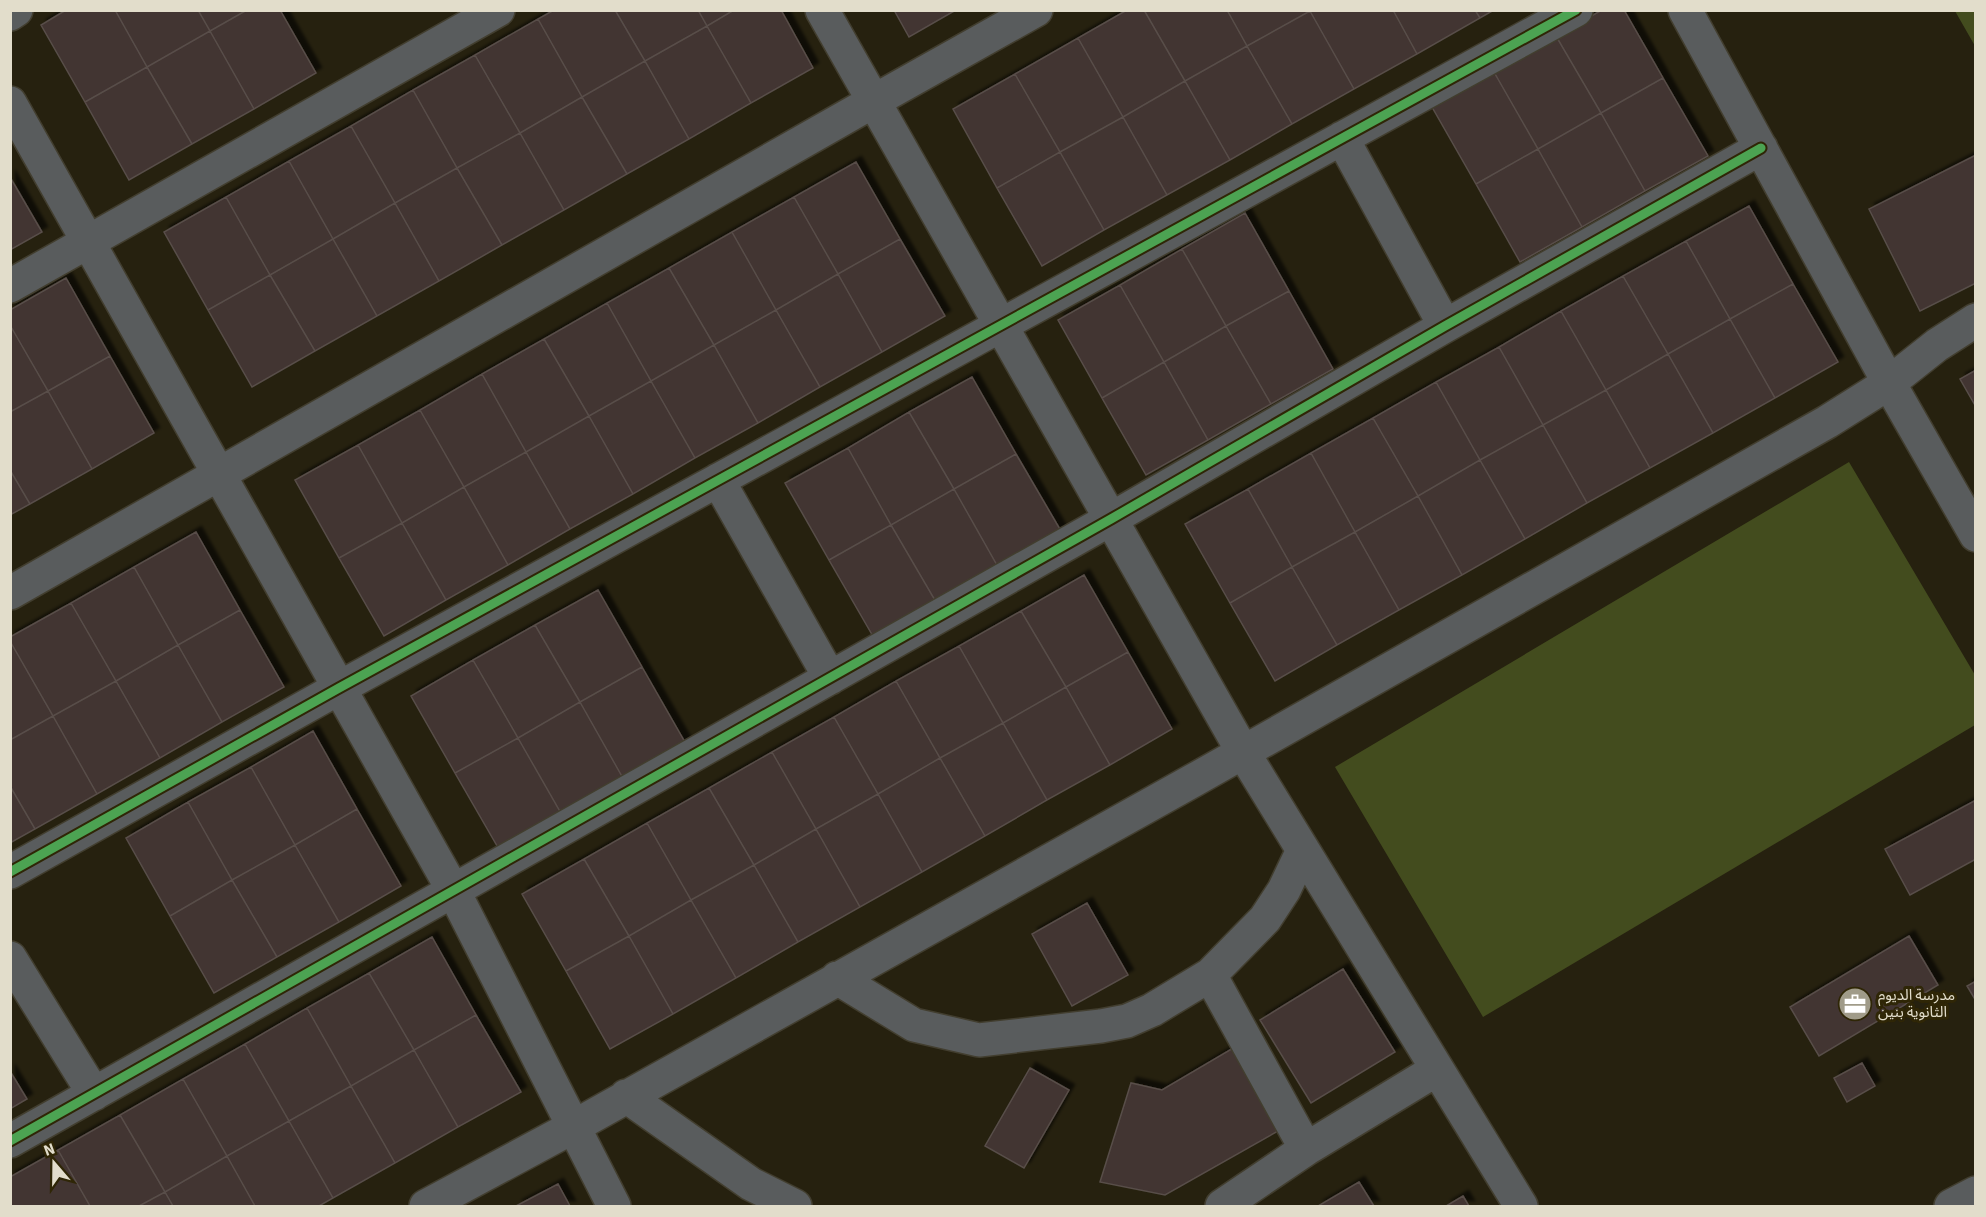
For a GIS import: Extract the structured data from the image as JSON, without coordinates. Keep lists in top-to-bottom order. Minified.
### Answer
{"places":{"office":["مدرسة الديوم الثانوية بنين"]},"north":"top"}
